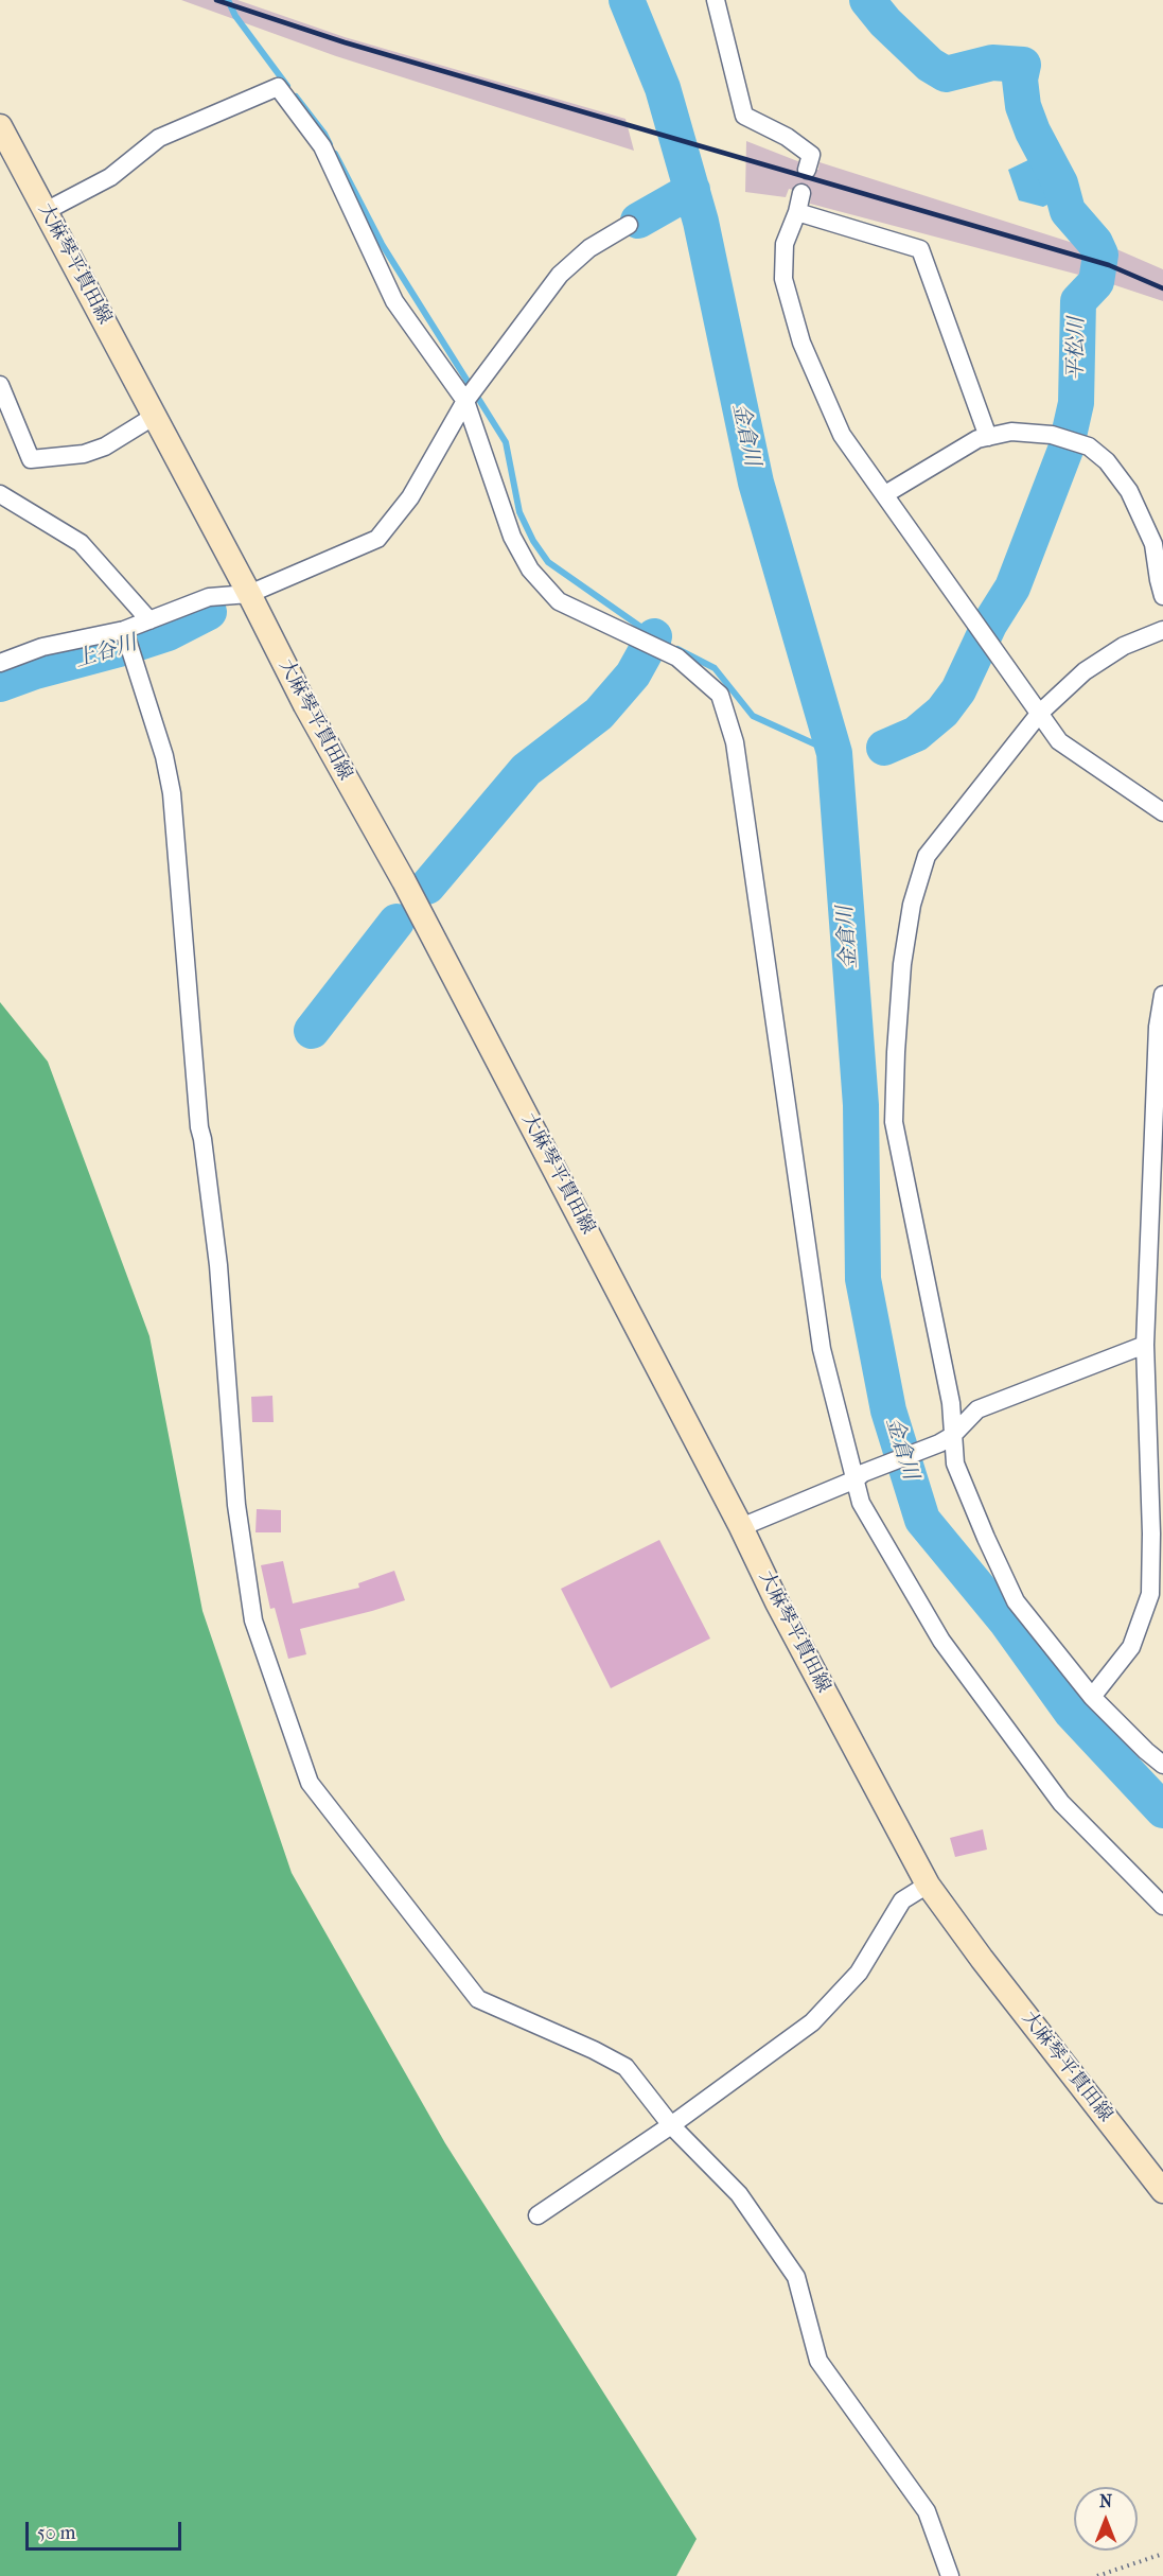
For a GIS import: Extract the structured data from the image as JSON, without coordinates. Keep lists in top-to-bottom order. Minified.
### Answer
{"streets":{"main road":["大麻琴平貫田線"]},"water":["平松川","金倉川","上谷川"],"scale_bar":"50 m","north":"top"}
